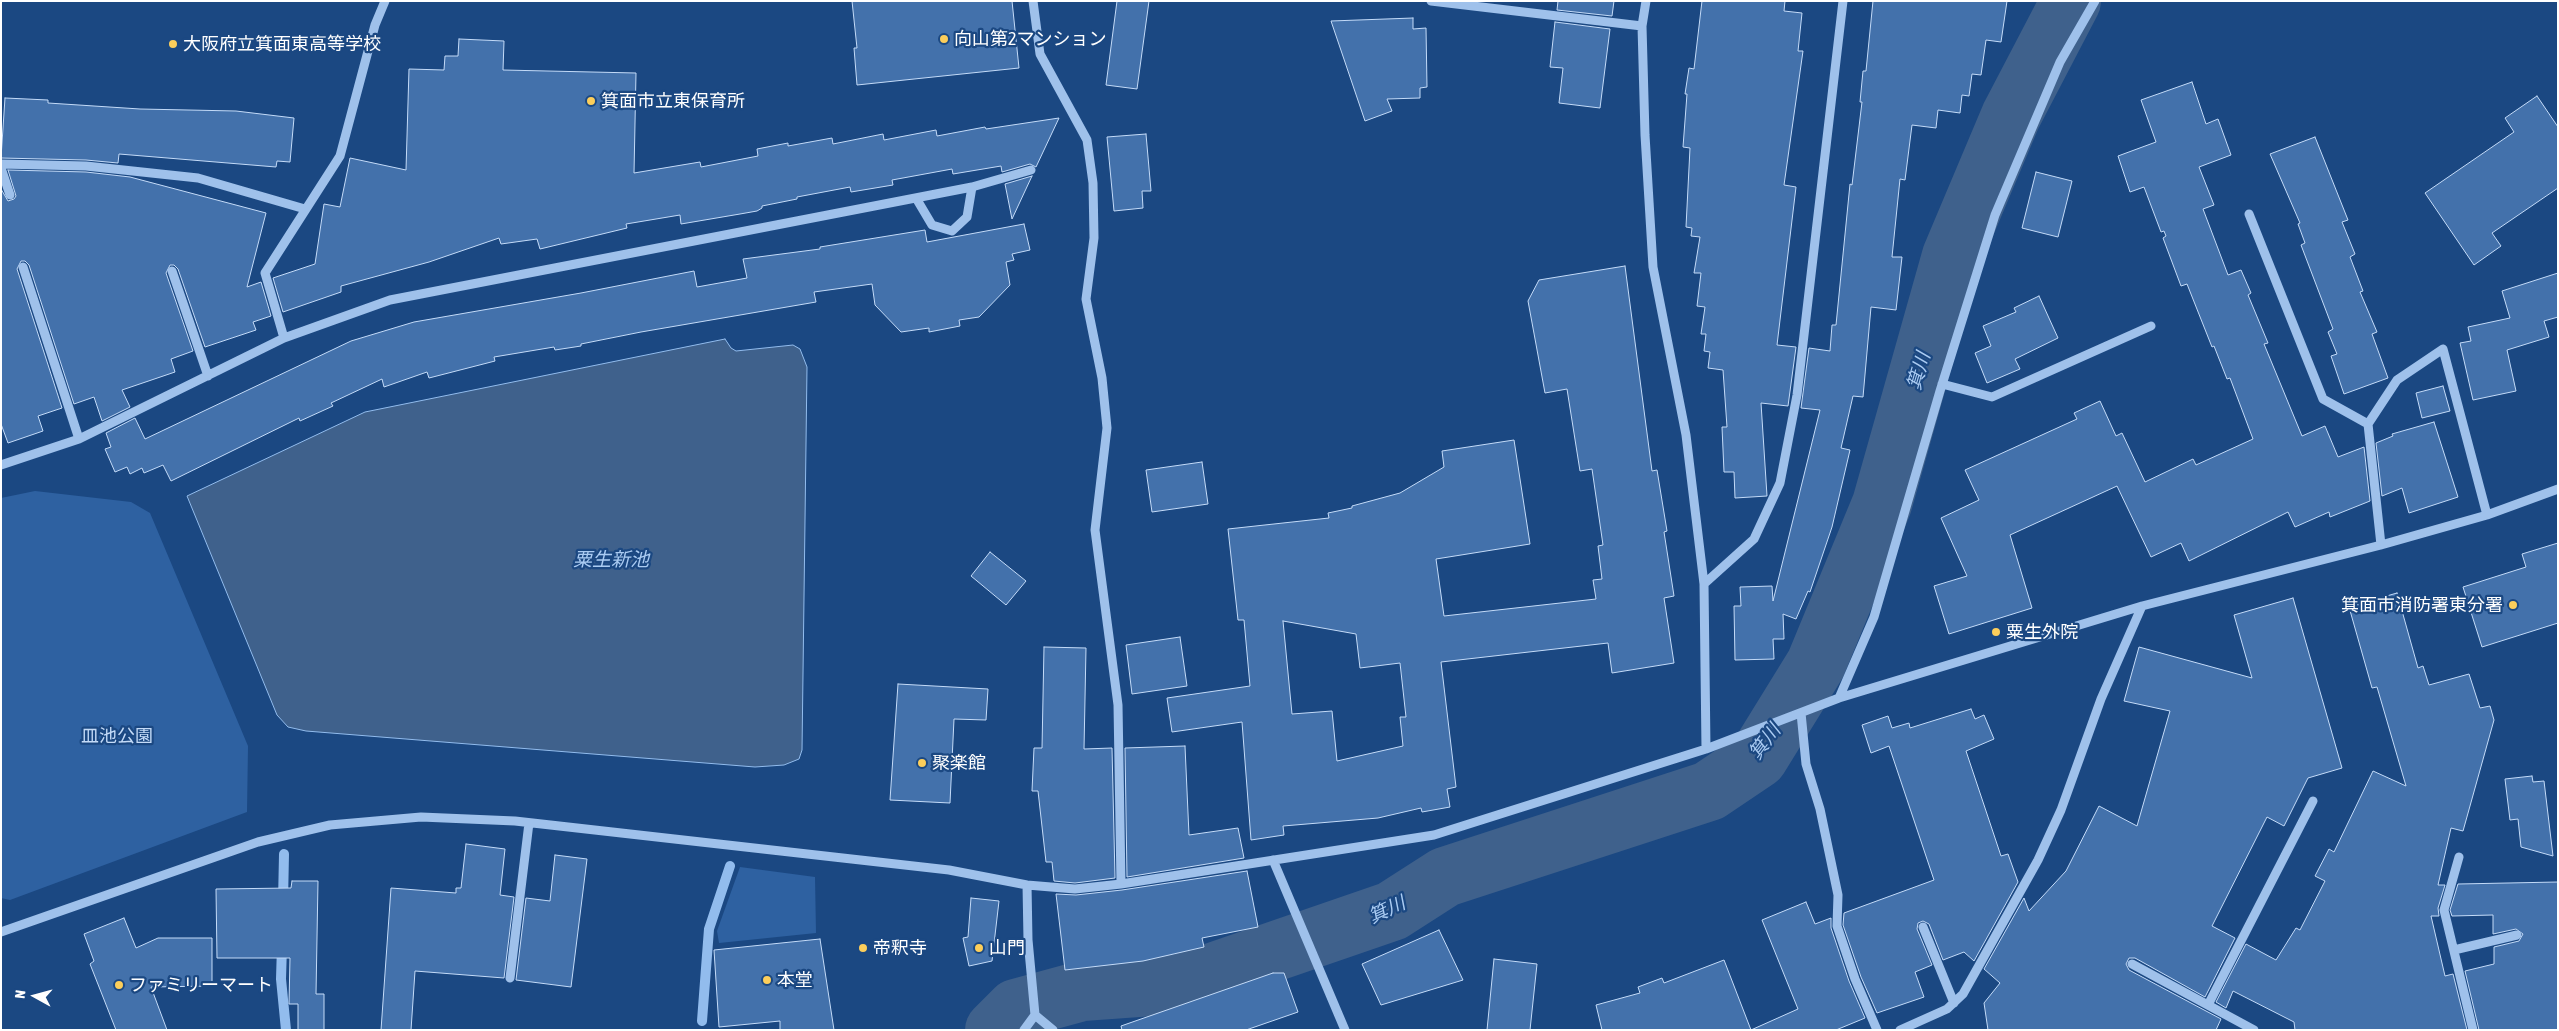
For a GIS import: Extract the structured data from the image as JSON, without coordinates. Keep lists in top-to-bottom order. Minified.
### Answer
{"water":["箕川","粟生新池"],"parks":["皿池公園"],"places":["向山第2マンション","大阪府立箕面東高等学校","箕面市立東保育所","箕面市消防署東分署","粟生外院","聚楽館","帝釈寺","山門","本堂","ファミリーマート"],"north":"left"}
